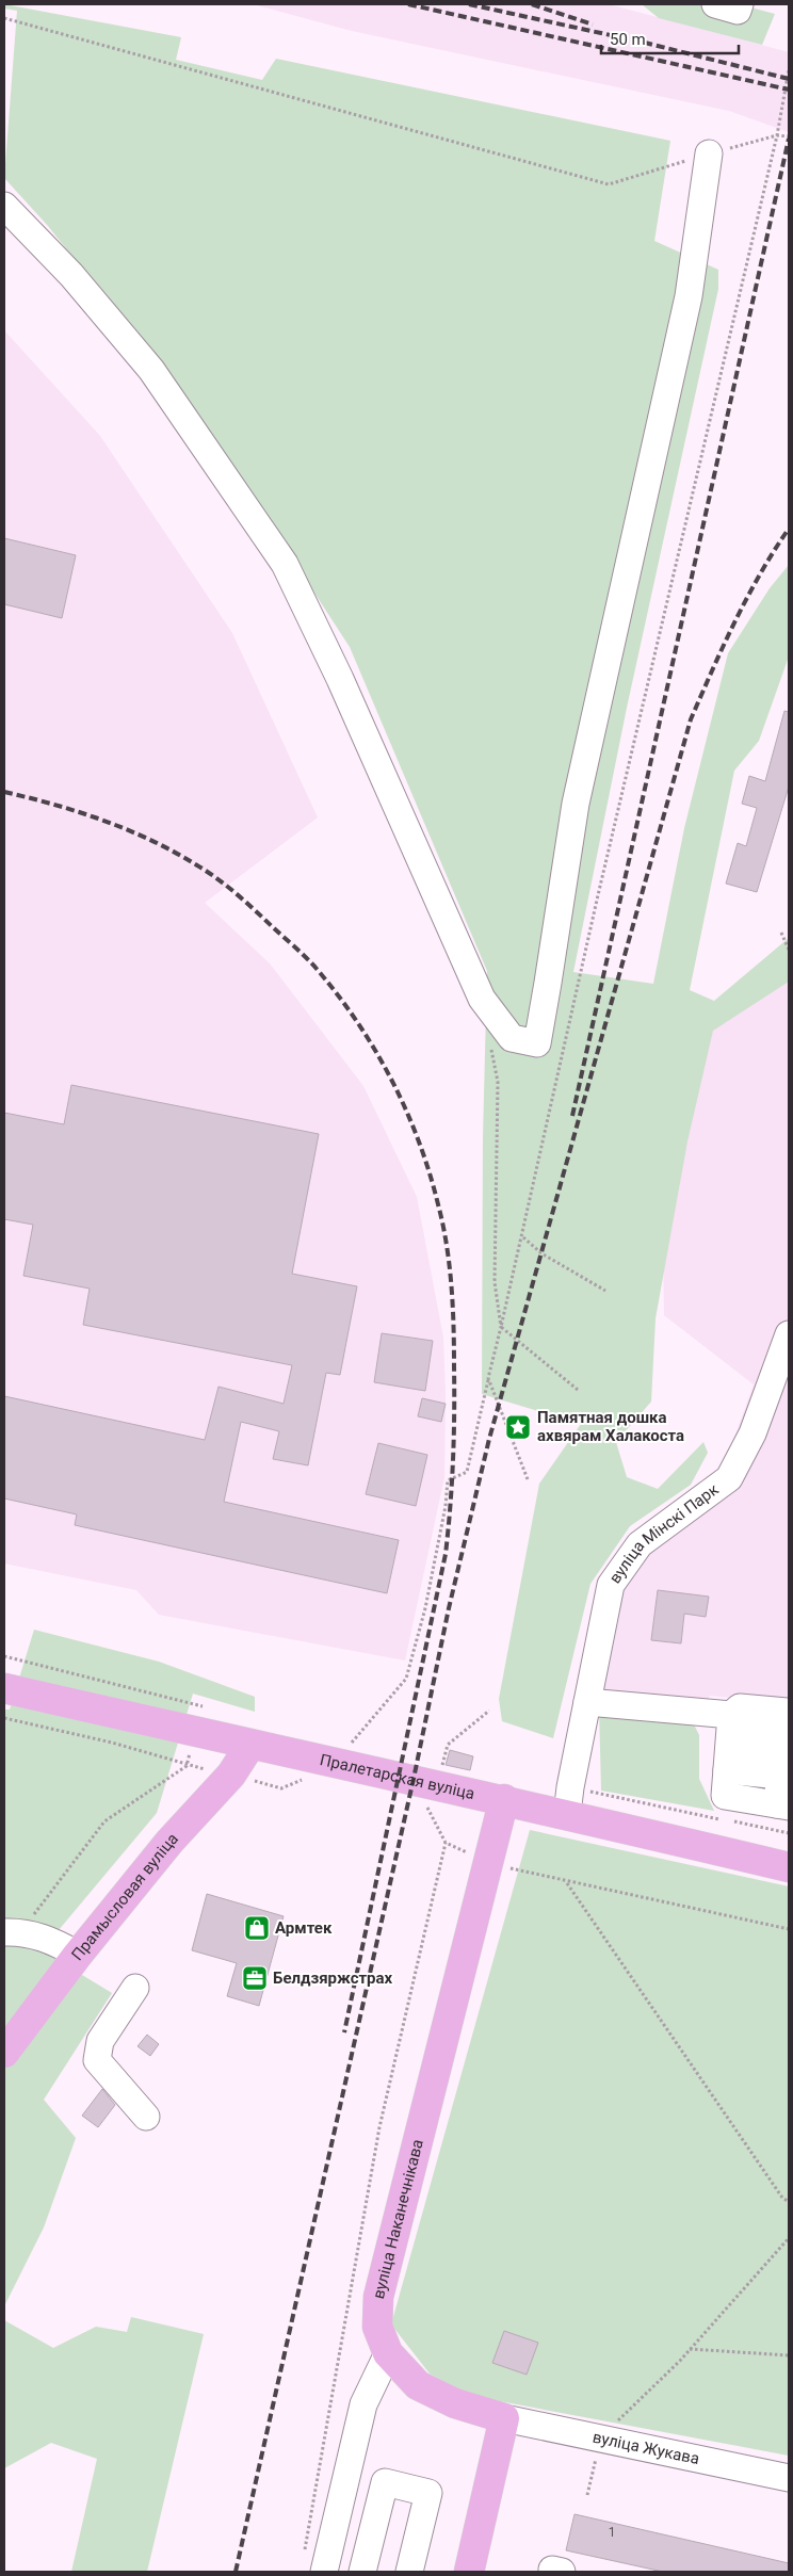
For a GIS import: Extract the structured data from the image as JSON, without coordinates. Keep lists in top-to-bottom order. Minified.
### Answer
{"streets":{"main road":["Пралетарская вуліца","Прамысловая вуліца","вуліца Наканечнікава"],"street":["вуліца Мінскі Парк","вуліца Жукава"]},"crossings":[["вуліца Мінскі Парк","Пралетарская вуліца"],["Пралетарская вуліца","Прамысловая вуліца"],["Пралетарская вуліца","вуліца Наканечнікава"],["вуліца Наканечнікава","вуліца Жукава"]],"places":{"place":["Памятная дошка ахвярам Халакоста"],"shop":["Армтек"],"office":["Белдзяржстрах"]},"house_numbers":["1"],"scale_bar":"50 m"}
